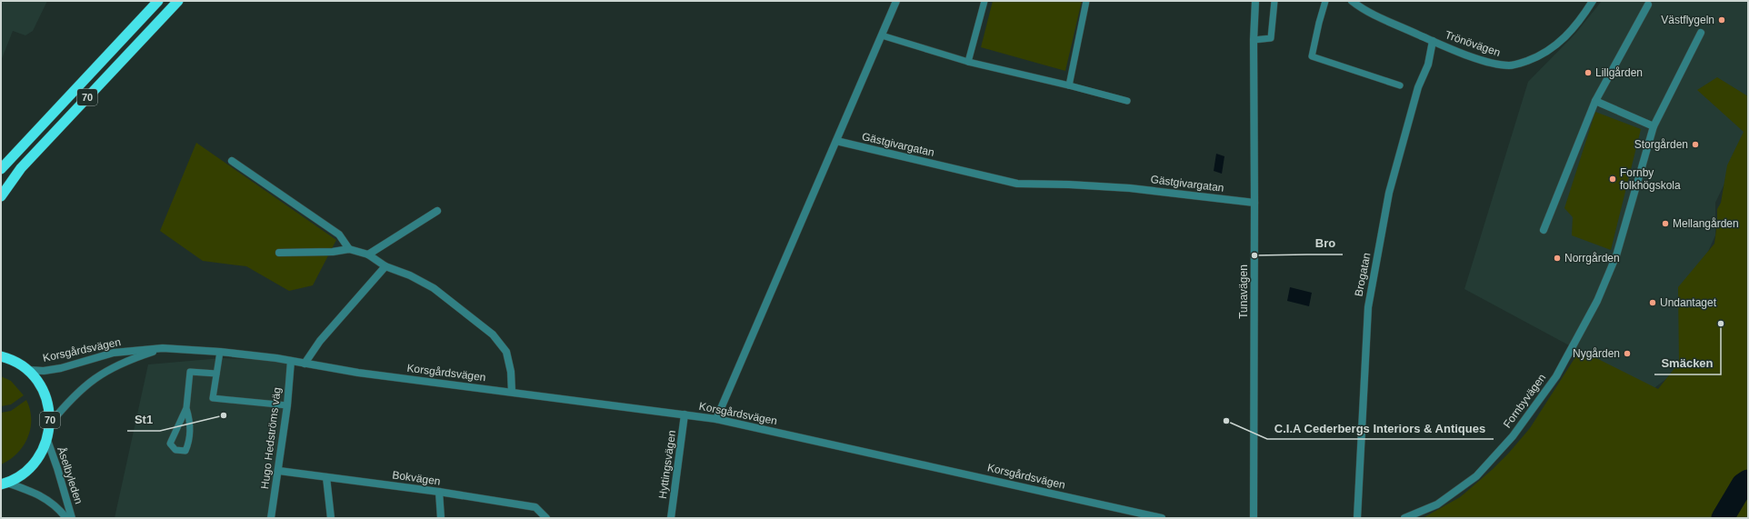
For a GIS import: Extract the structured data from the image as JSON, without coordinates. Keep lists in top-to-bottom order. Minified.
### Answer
{"streets":{"highway":["70"],"street":["Trönövägen","Gästgivargatan","Brogatan","Tunavägen","Korsgårdsvägen","Fornbyvägen","Hugo Hedströms väg","Hyttingsvägen","Åselbyleden","Bokvägen"]},"crossings":[["Trönövägen","Brogatan"],["70","Korsgårdsvägen"],["70","Åselbyleden"],["Gästgivargatan","Tunavägen"],["Korsgårdsvägen","Hugo Hedströms väg"],["Korsgårdsvägen","Hyttingsvägen"],["Hugo Hedströms väg","Bokvägen"]],"places":["Västflygeln","Lillgården","Storgården","Fornby folkhögskola","Mellangården","Bro","Norrgården","Undantaget","Smäcken","Nygården","St1","C.I.A Cederbergs Interiors & Antiques"]}
